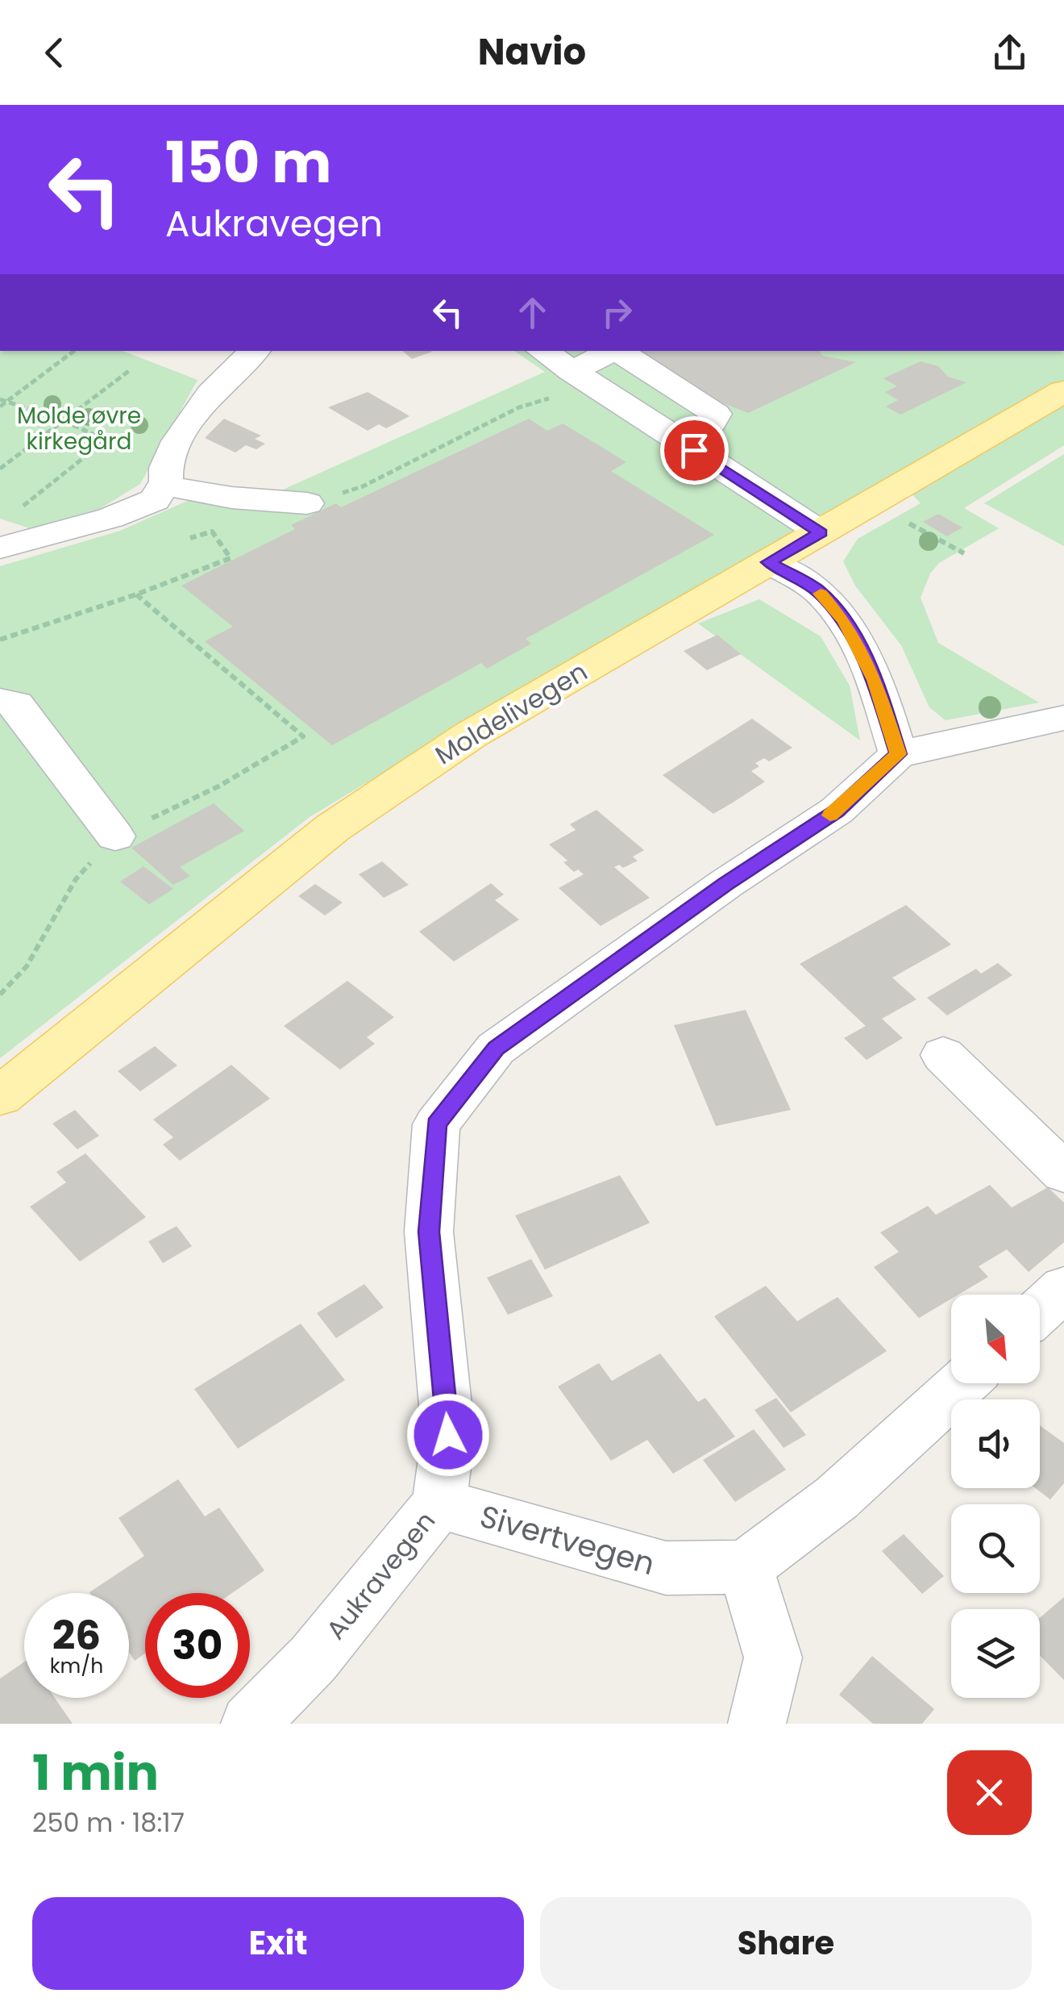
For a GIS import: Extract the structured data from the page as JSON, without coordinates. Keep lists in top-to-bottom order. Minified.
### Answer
{"streets":{"main road":["Moldelivegen"],"street":["Sivertvegen","Aukravegen"]},"crossings":[["Sivertvegen","Aukravegen"]],"parks":["Molde øvre kirkegård"],"north":"bottom right","page":{"header":"Navio","turn":["150 m","Aukravegen"],"speed":"26 km/h","limit":"30","heading":["1 min","250 m · 18:17"],"buttons":["Exit","Share"]}}
